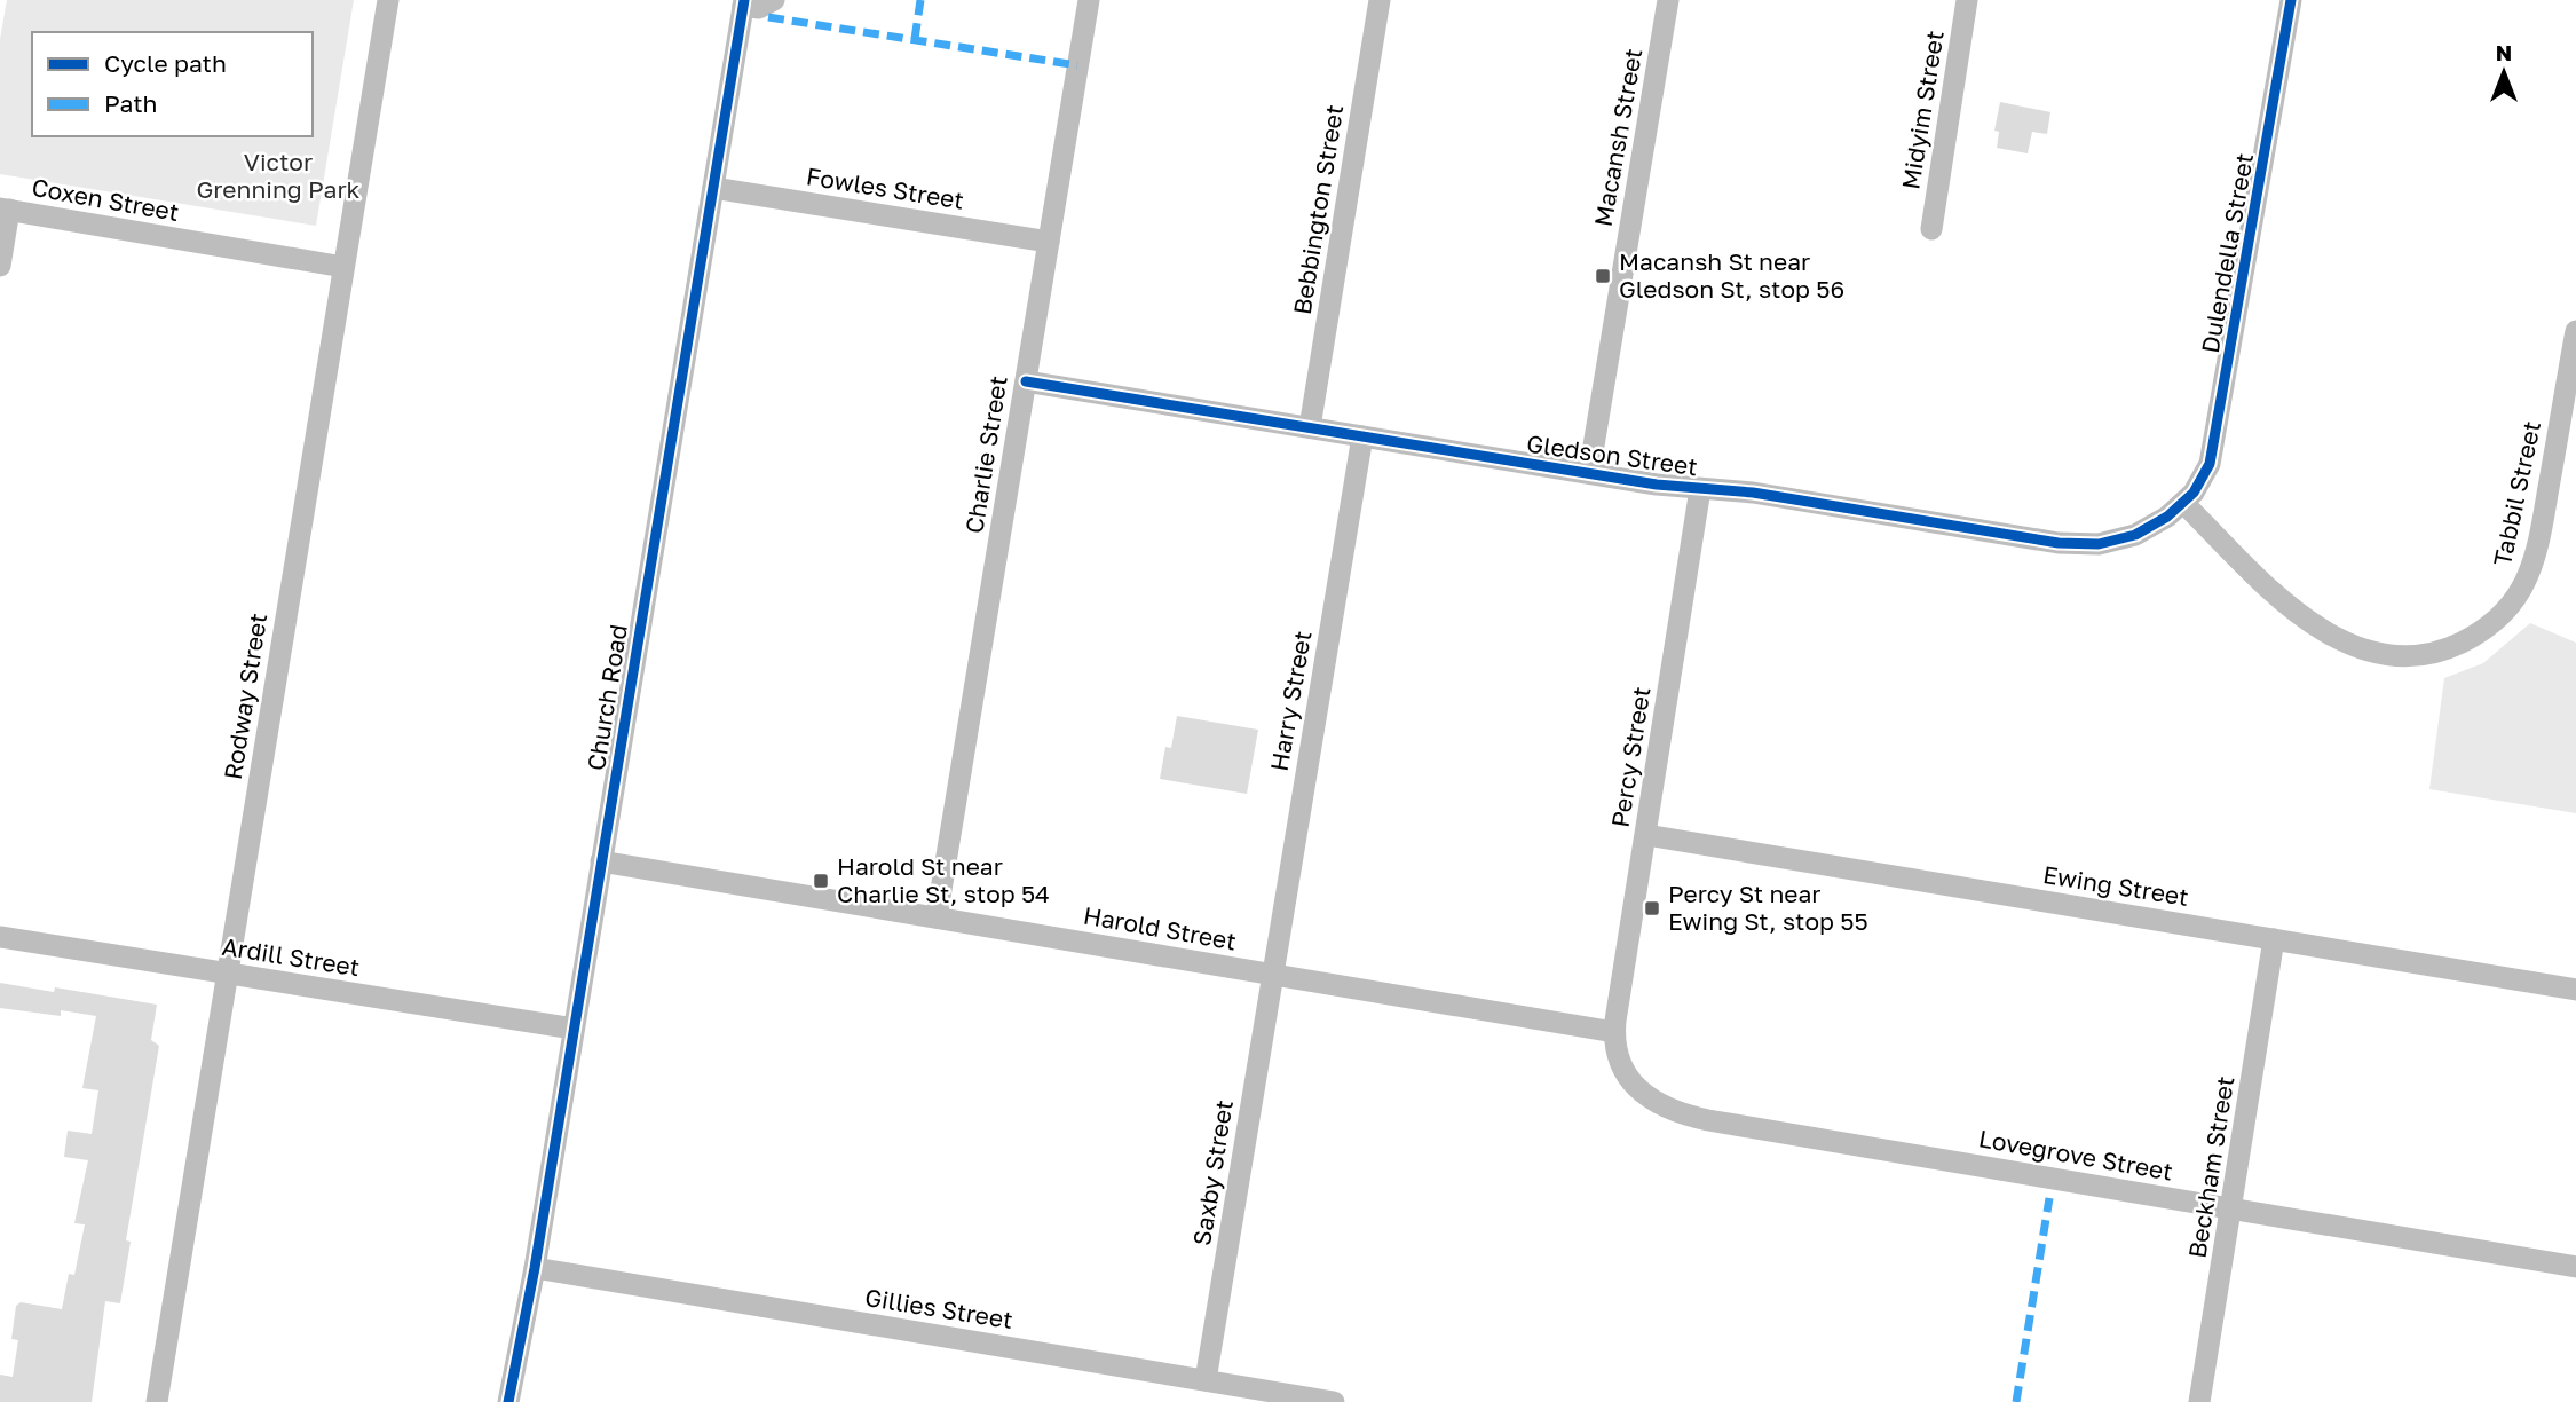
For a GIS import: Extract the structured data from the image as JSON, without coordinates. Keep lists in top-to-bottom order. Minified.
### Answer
{"streets":{"street":["Midyim Street","Macansh Street","Fowles Street","Coxen Street","Bebbington Street","Dulendella Street","Charlie Street","Gledson Street","Tabbil Street","Rodway Street","Church Road","Harry Street","Percy Street","Ewing Street","Harold Street","Ardill Street","Lovegrove Street","Beckham Street","Saxby Street","Gillies Street"]},"crossings":[["Macansh Street","Gledson Street"],["Fowles Street","Charlie Street"],["Fowles Street","Church Road"],["Coxen Street","Rodway Street"],["Bebbington Street","Gledson Street"],["Dulendella Street","Gledson Street"],["Dulendella Street","Tabbil Street"],["Charlie Street","Gledson Street"],["Charlie Street","Harold Street"],["Gledson Street","Tabbil Street"],["Gledson Street","Harry Street"],["Gledson Street","Percy Street"],["Rodway Street","Ardill Street"],["Church Road","Harold Street"],["Church Road","Ardill Street"],["Church Road","Gillies Street"],["Harry Street","Harold Street"],["Harry Street","Saxby Street"],["Percy Street","Ewing Street"],["Percy Street","Harold Street"],["Percy Street","Lovegrove Street"],["Ewing Street","Beckham Street"],["Harold Street","Lovegrove Street"],["Harold Street","Saxby Street"],["Lovegrove Street","Beckham Street"],["Saxby Street","Gillies Street"]],"parks":["Victor Grenning Park"],"places":{"transit":["Macansh St near Gledson St, stop 56","Harold St near Charlie St, stop 54","Percy St near Ewing St, stop 55"]},"legend":["Cycle path","Path"],"north":"top"}
